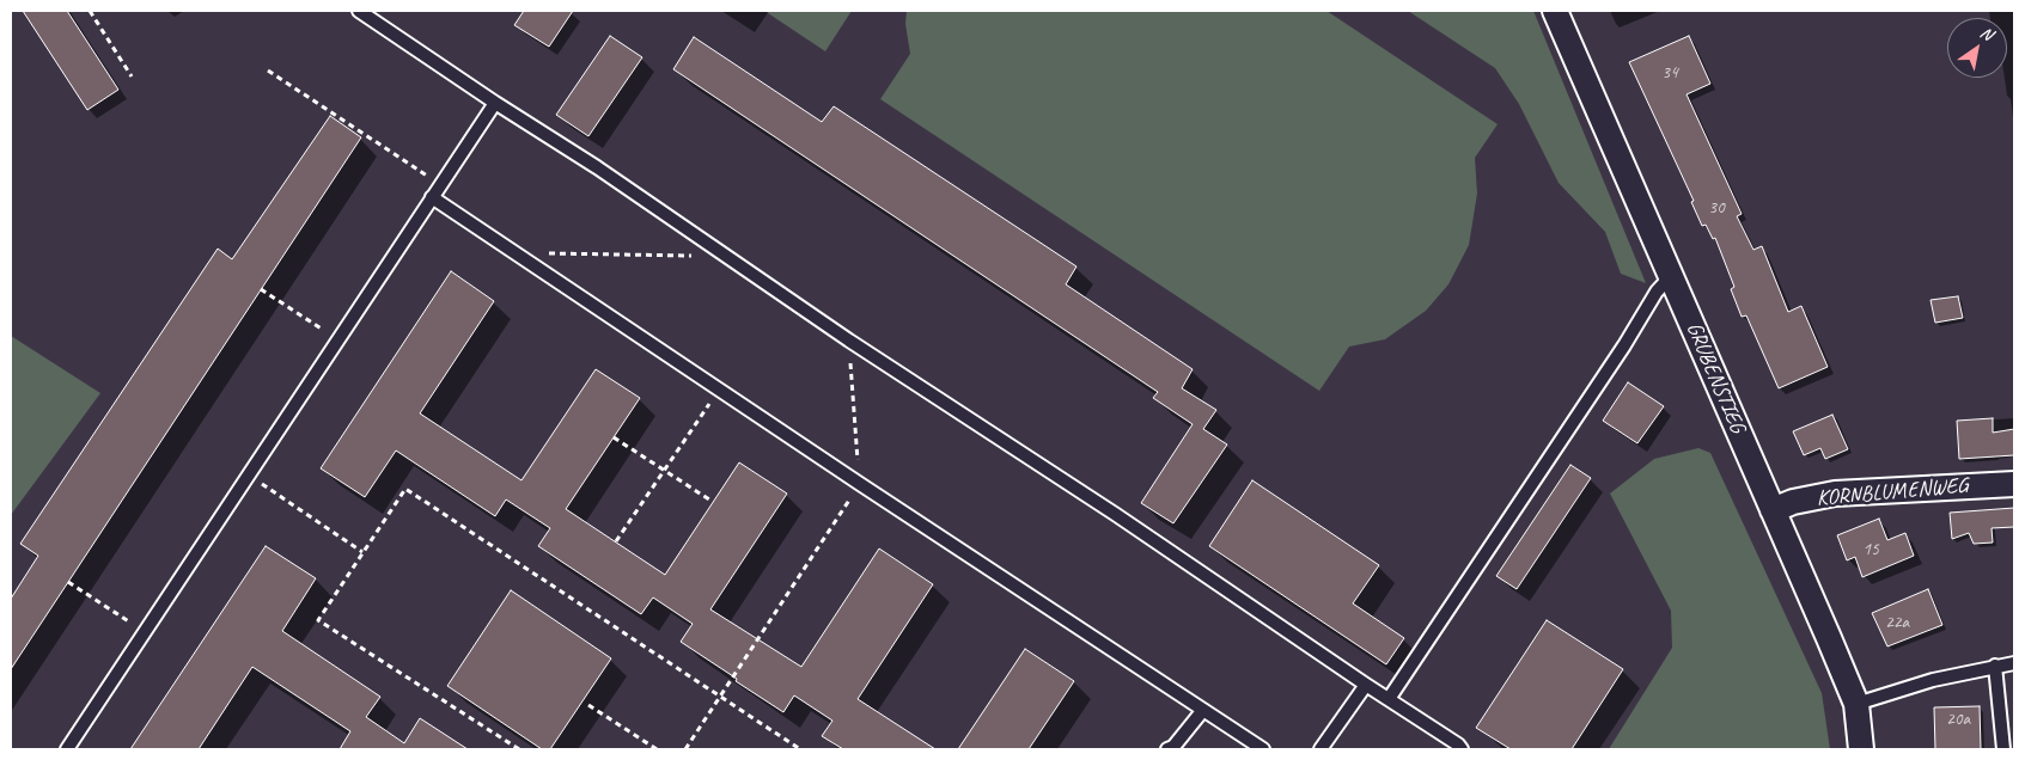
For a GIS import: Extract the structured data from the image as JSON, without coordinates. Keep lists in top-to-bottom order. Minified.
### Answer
{"streets":{"street":["GRUBENSTIEG","KORNBLUMENWEG"]},"crossings":[["GRUBENSTIEG","KORNBLUMENWEG"]],"house_numbers":["34","30","15","22a","20a"],"north":"top right"}
